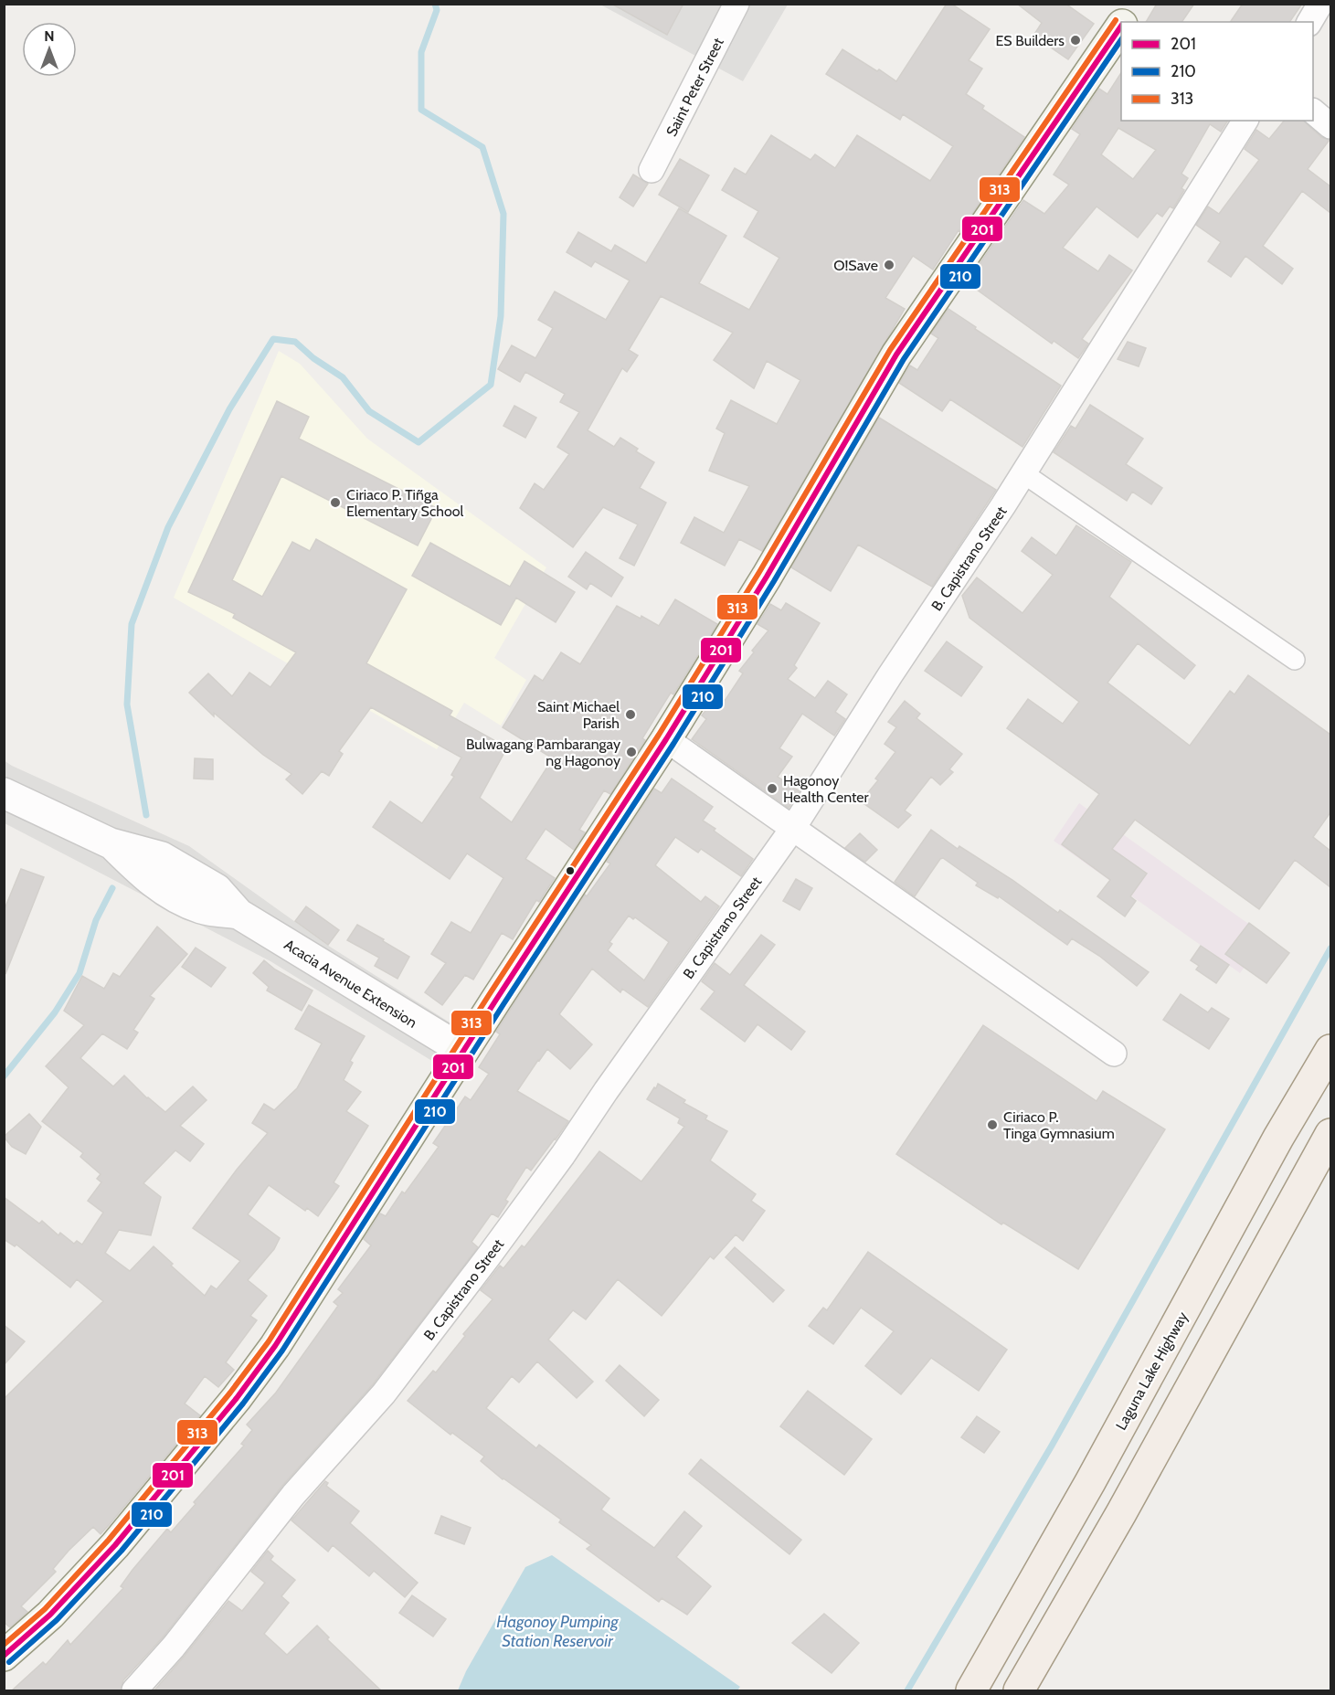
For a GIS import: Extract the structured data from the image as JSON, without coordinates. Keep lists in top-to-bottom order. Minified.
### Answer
{"streets":{"main road":["Laguna Lake Highway"],"street":["Saint Peter Street","B. Capistrano Street","Acacia Avenue Extension"]},"water":["Hagonoy Pumping Station Reservoir"],"places":["ES Builders","O!Save","Ciriaco P. Tiñga Elementary School","Saint Michael Parish","Bulwagang Pambarangay ng Hagonoy","Hagonoy Health Center","Ciriaco P. Tinga Gymnasium"],"lines":["transit line 313","transit line 201","transit line 210"],"legend":["201","210","313"],"north":"top"}
